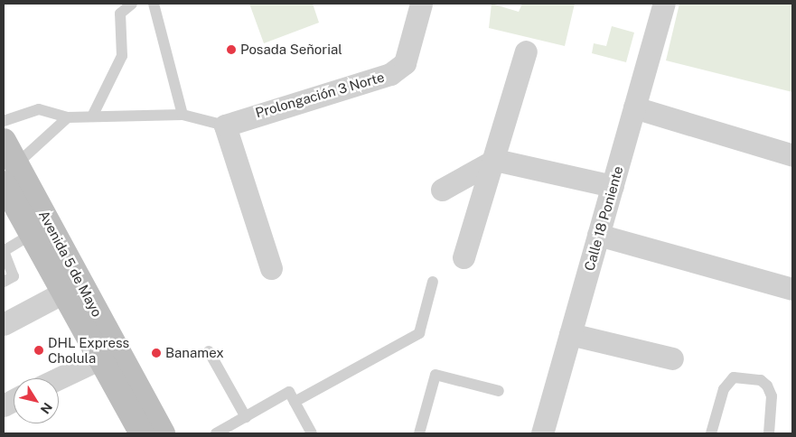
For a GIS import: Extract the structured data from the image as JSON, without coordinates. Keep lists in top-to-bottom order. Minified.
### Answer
{"streets":{"main road":["Avenida 5 de Mayo"],"street":["Prolongación 3 Norte","Calle 18 Poniente"]},"places":["Posada Señorial","DHL Express Cholula","Banamex"],"north":"bottom right"}
